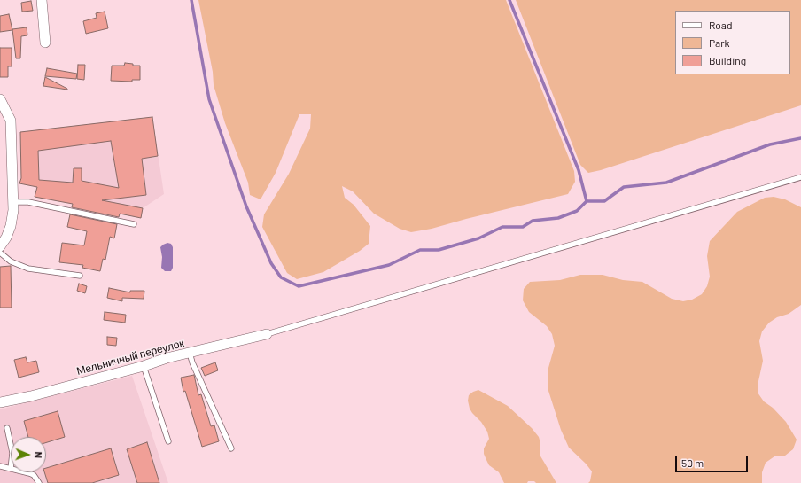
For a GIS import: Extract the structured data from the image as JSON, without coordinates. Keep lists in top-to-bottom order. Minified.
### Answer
{"streets":{"street":["Мельничный переулок"]},"legend":["Road","Park","Building"],"scale_bar":"50 m","north":"right"}
